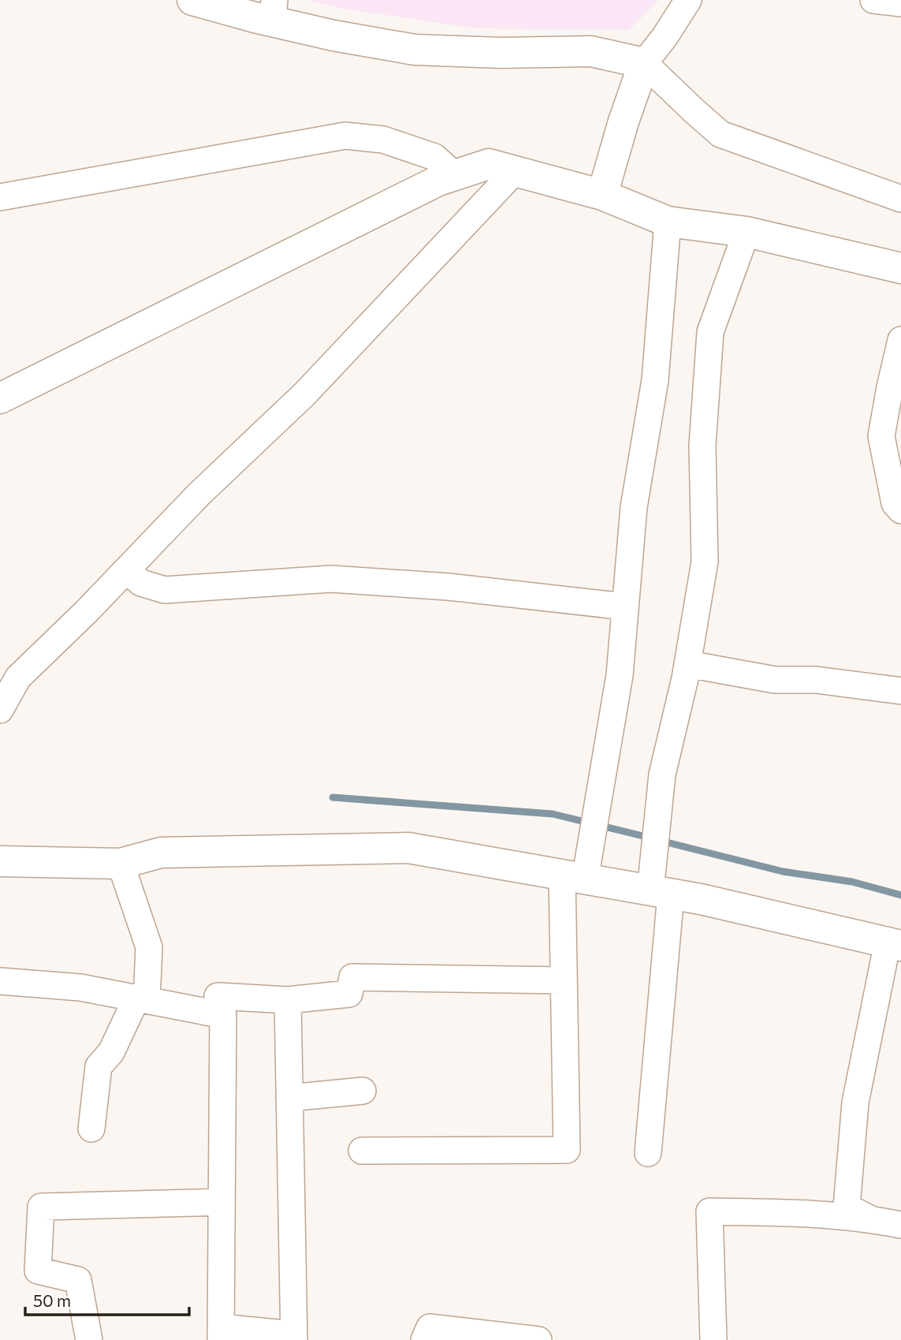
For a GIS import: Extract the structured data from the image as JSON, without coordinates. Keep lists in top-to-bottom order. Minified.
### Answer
{"scale_bar":"50 m"}
